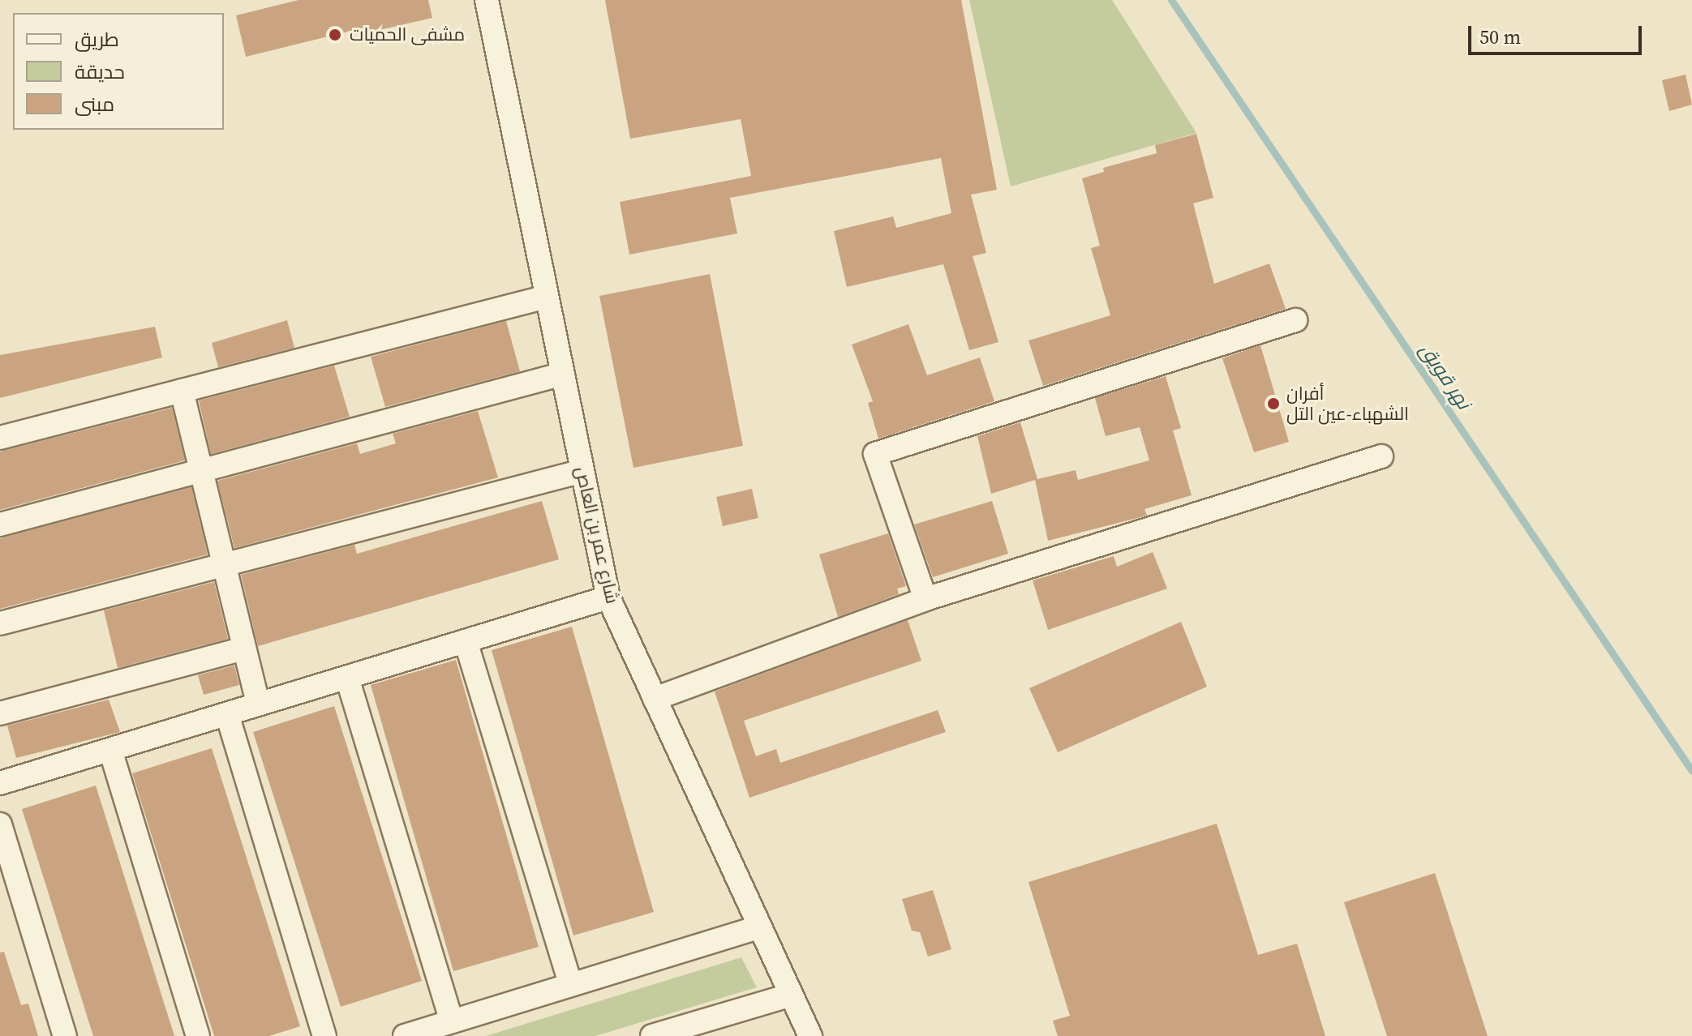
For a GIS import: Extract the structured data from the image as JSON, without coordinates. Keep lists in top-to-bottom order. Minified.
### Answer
{"streets":{"street":["شارع عمر بن العاص"]},"water":["نهر قويق"],"places":["مشفى الحميات","أفران الشهباء-عين التل"],"legend":["طريق","حديقة","مبنى"],"scale_bar":"50 m"}
